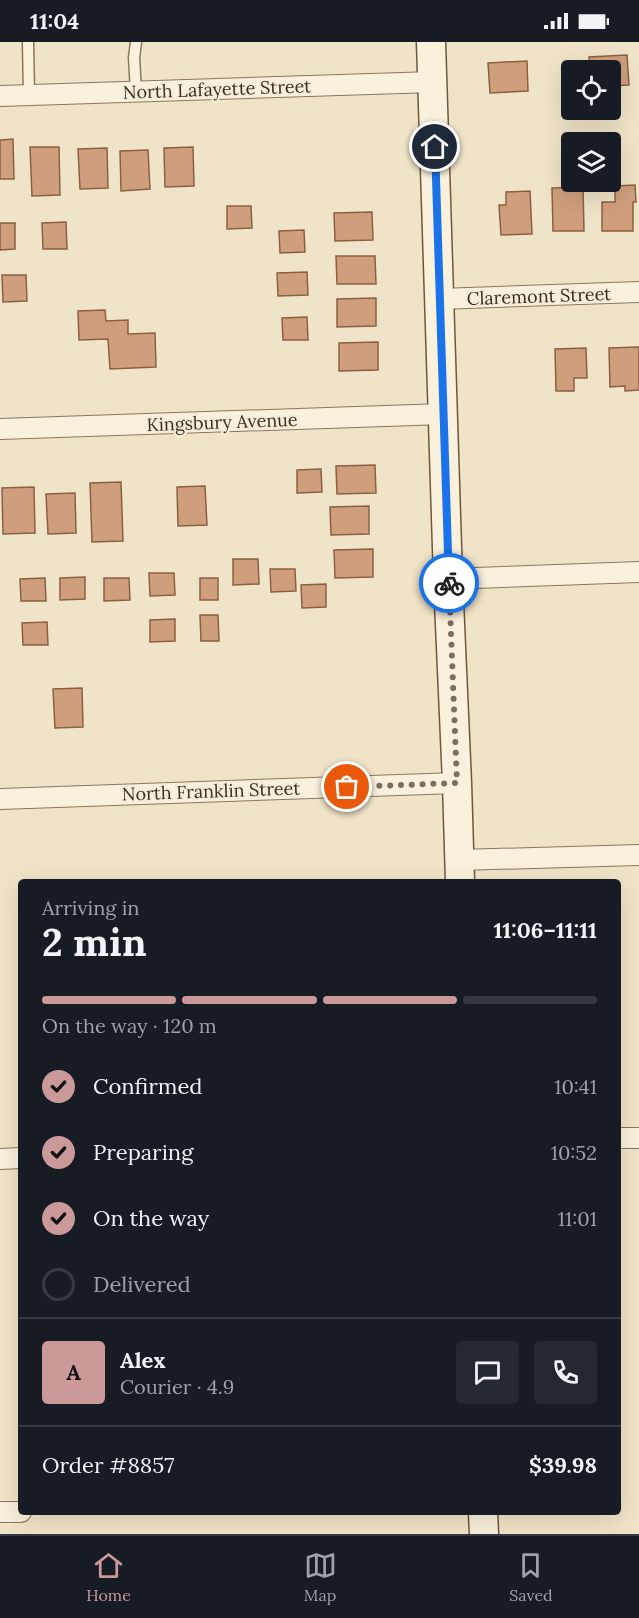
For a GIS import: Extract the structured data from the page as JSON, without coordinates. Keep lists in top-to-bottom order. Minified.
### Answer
{"streets":{"street":["North Lafayette Street","Claremont Street","Kingsbury Avenue","North Franklin Street"]},"page":{"status":"11:04","heading":["2 min","Arriving in","11:06–11:11"],"panel":["Alex","Courier · 4.9","Order #8857","$39.98"],"bar":"On the way · 120 m","list":[["Confirmed","10:41"],["Preparing","10:52"],["On the way","11:01"],"Delivered"],"round":"A","tabs":["Home","Map","Saved"]}}
